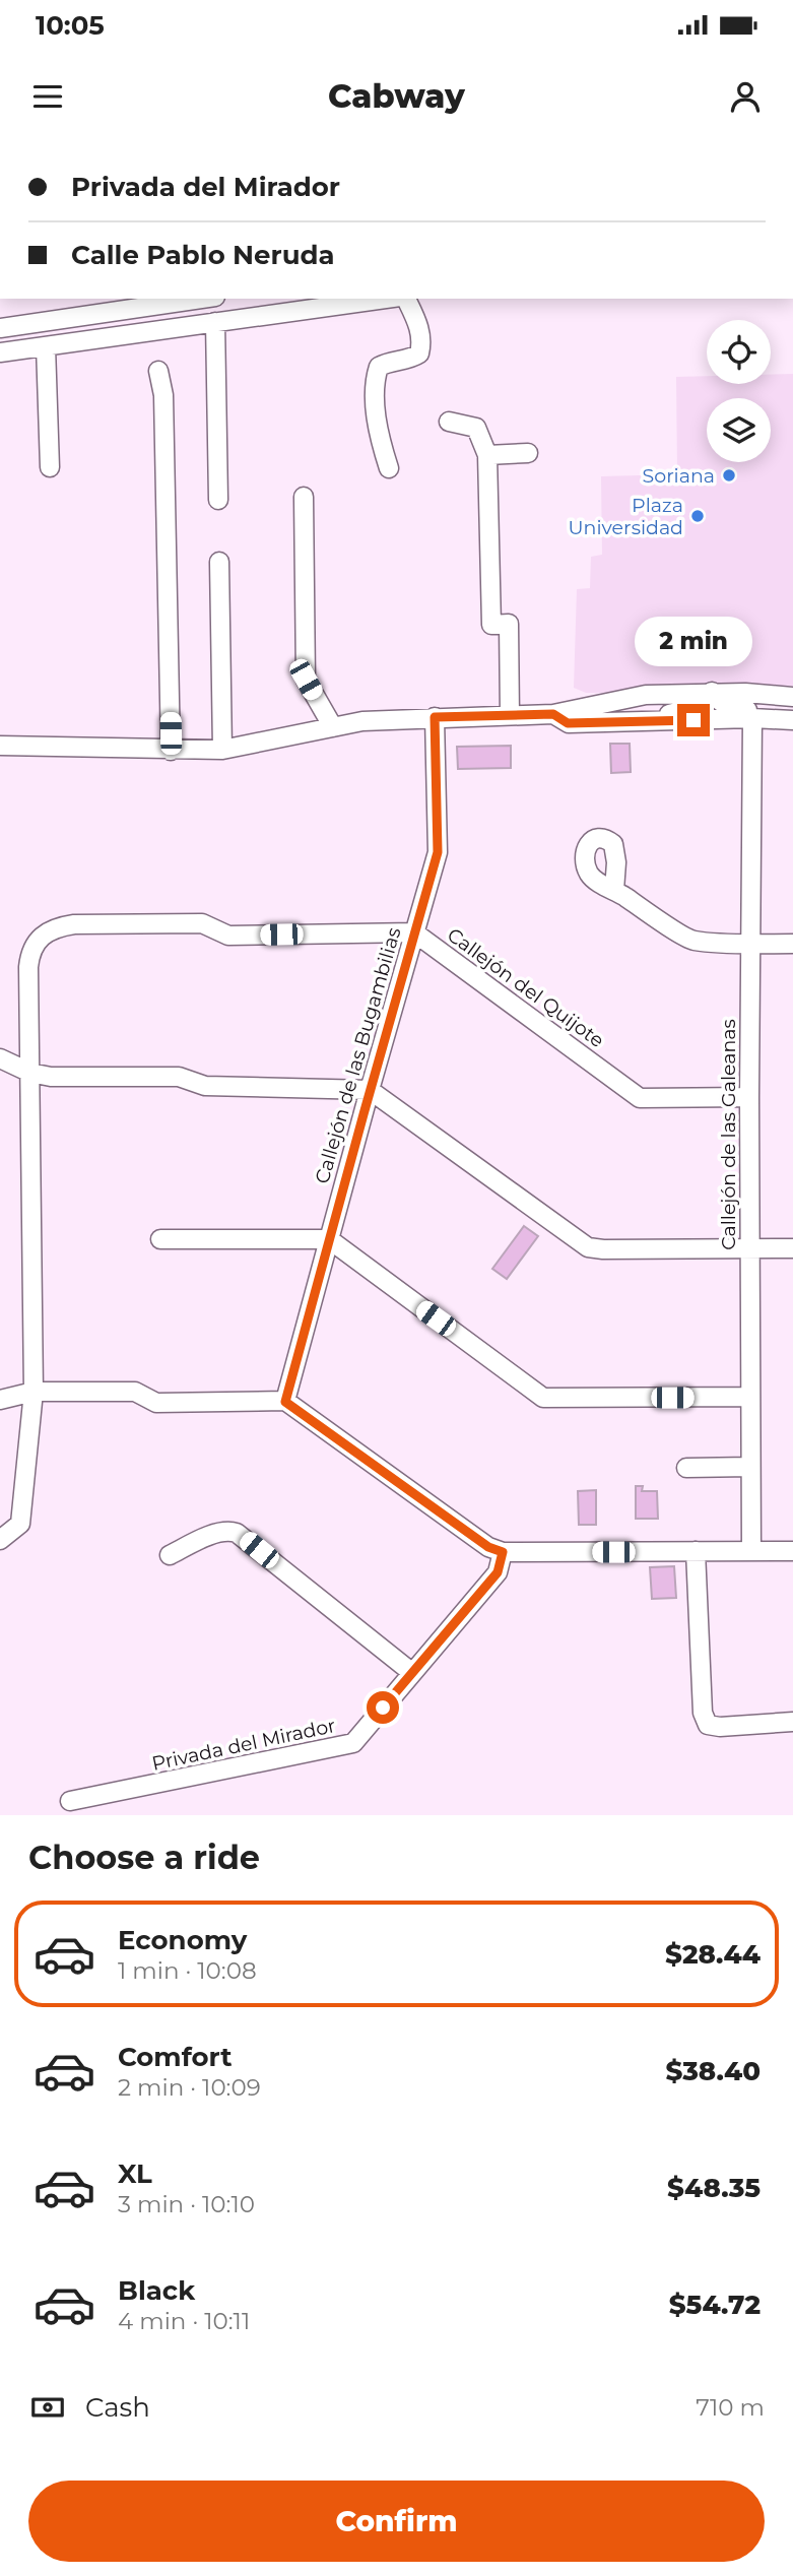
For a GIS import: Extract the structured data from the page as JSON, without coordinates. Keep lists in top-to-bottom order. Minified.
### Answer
{"streets":{"street":["Callejón del Quijote","Callejón de las Bugambilias","Callejón de las Galeanas","Privada del Mirador"]},"crossings":[["Callejón del Quijote","Callejón de las Bugambilias"],["Callejón del Quijote","Callejón de las Galeanas"]],"places":["Soriana","Plaza Universidad"],"page":{"status":"10:05","header":"Cabway","banner":["Privada del Mirador","Calle Pablo Neruda"],"bubble":"2 min","heading":"Choose a ride","list":[{"name":"Economy","note":"1 min · 10:08","value":"$28.44"},{"name":"Comfort","note":"2 min · 10:09","value":"$38.40"},{"name":"XL","note":"3 min · 10:10","value":"$48.35"},{"name":"Black","note":"4 min · 10:11","value":"$54.72"}],"pay":["Cash","710 m"],"buttons":"Confirm"}}
